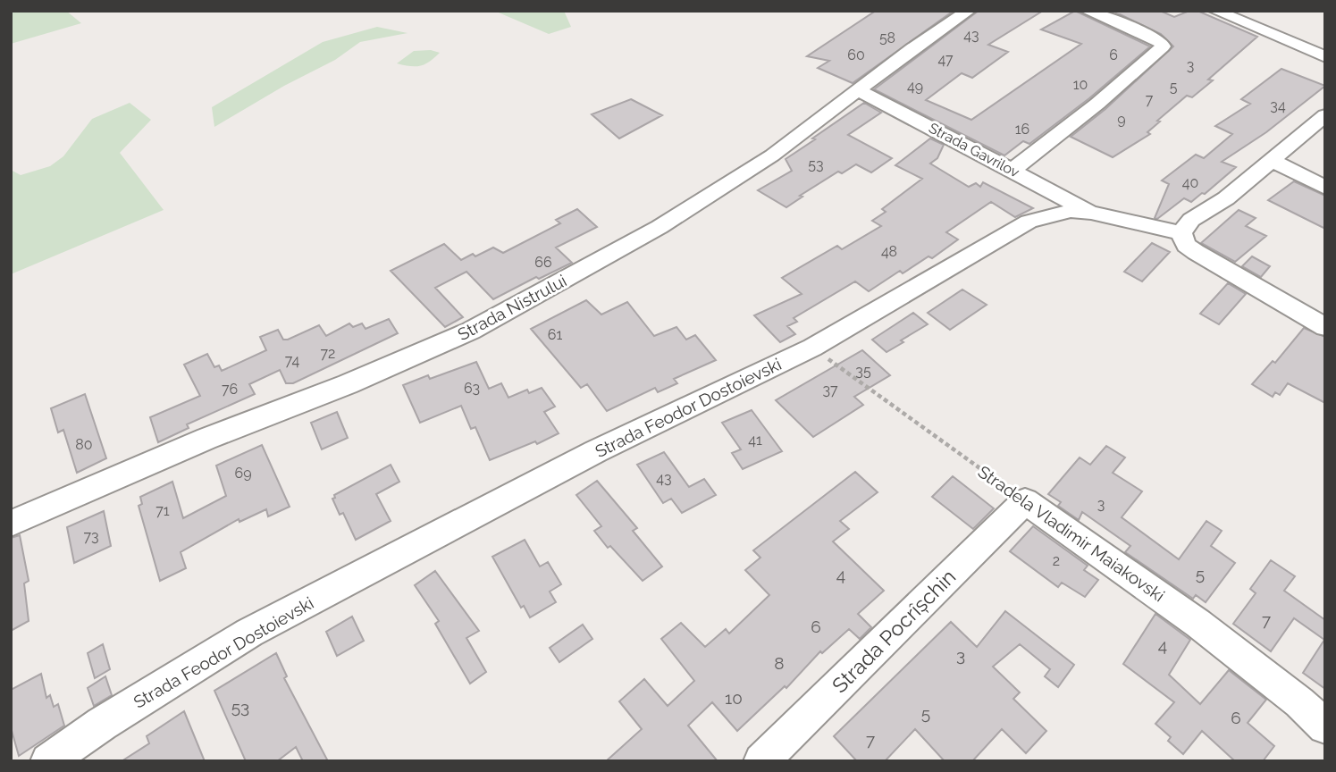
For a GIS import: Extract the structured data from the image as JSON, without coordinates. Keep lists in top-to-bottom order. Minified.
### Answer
{"streets":{"street":["Strada Gavrilov","Strada Nistrului","Strada Feodor Dostoievski","Stradela Vladimir Maiakovski","Strada Pocrîșchin"]},"crossings":[["Strada Gavrilov","Strada Nistrului"],["Strada Gavrilov","Strada Feodor Dostoievski"],["Strada Feodor Dostoievski","Stradela Vladimir Maiakovski"],["Stradela Vladimir Maiakovski","Strada Pocrîșchin"]],"house_numbers":["43","58","60","6","47","3","10","49","5","7","34","9","16","53","40","48","66","61","72","74","35","63","76","37","41","80","69","43","3","71","73","2","5","4","7","6","4","3","8","10","53","5","6","7"]}
